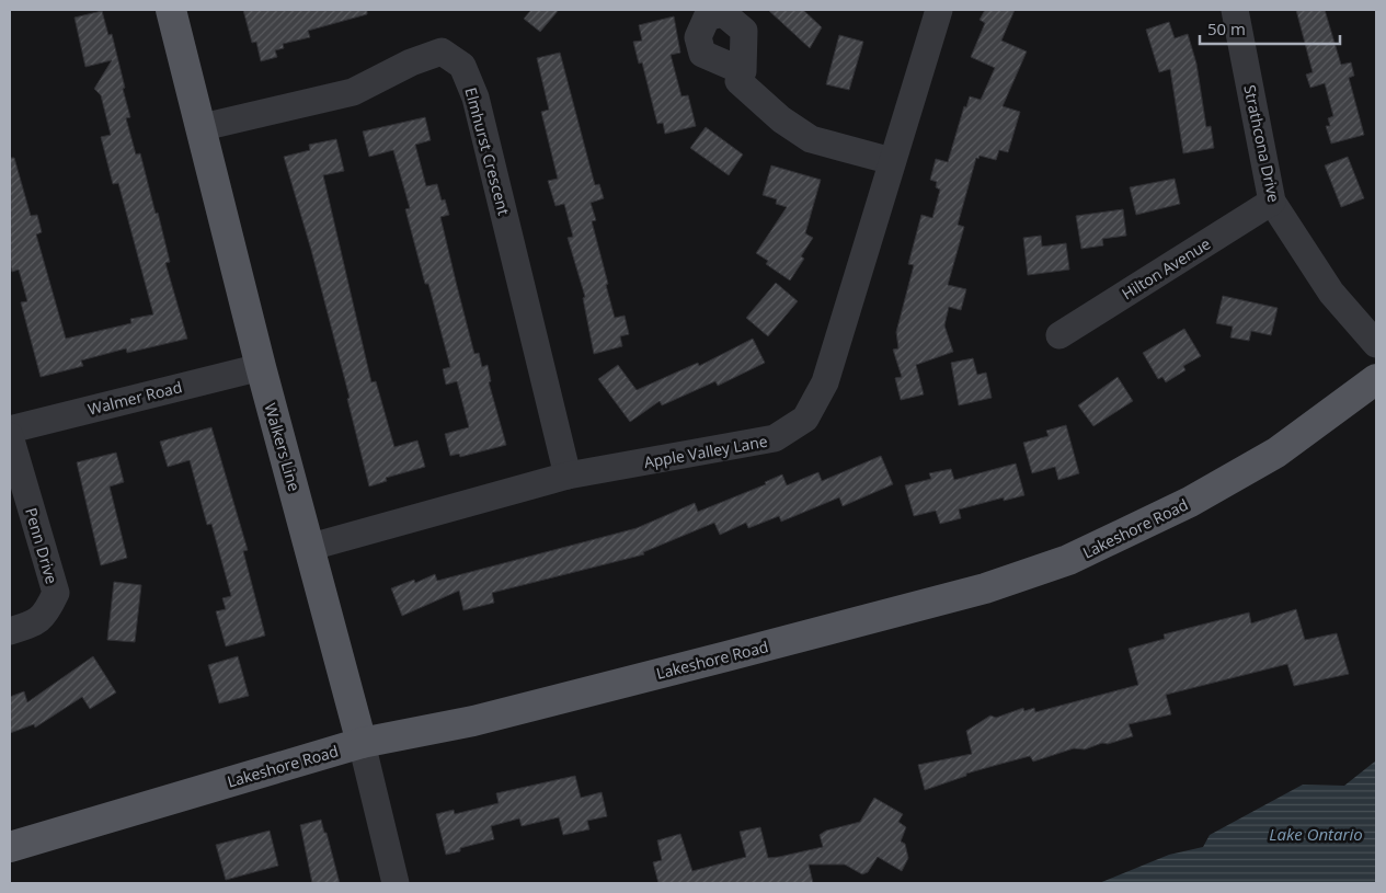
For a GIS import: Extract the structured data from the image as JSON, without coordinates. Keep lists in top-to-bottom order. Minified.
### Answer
{"streets":{"main road":["Walkers Line","Lakeshore Road"],"street":["Strathcona Drive","Elmhurst Crescent","Hilton Avenue","Walmer Road","Apple Valley Lane","Penn Drive"]},"crossings":[["Strathcona Drive","Hilton Avenue"],["Elmhurst Crescent","Walkers Line"],["Elmhurst Crescent","Apple Valley Lane"],["Walmer Road","Walkers Line"],["Walkers Line","Apple Valley Lane"],["Walkers Line","Lakeshore Road"]],"water":["Lake Ontario"],"scale_bar":"50 m"}
